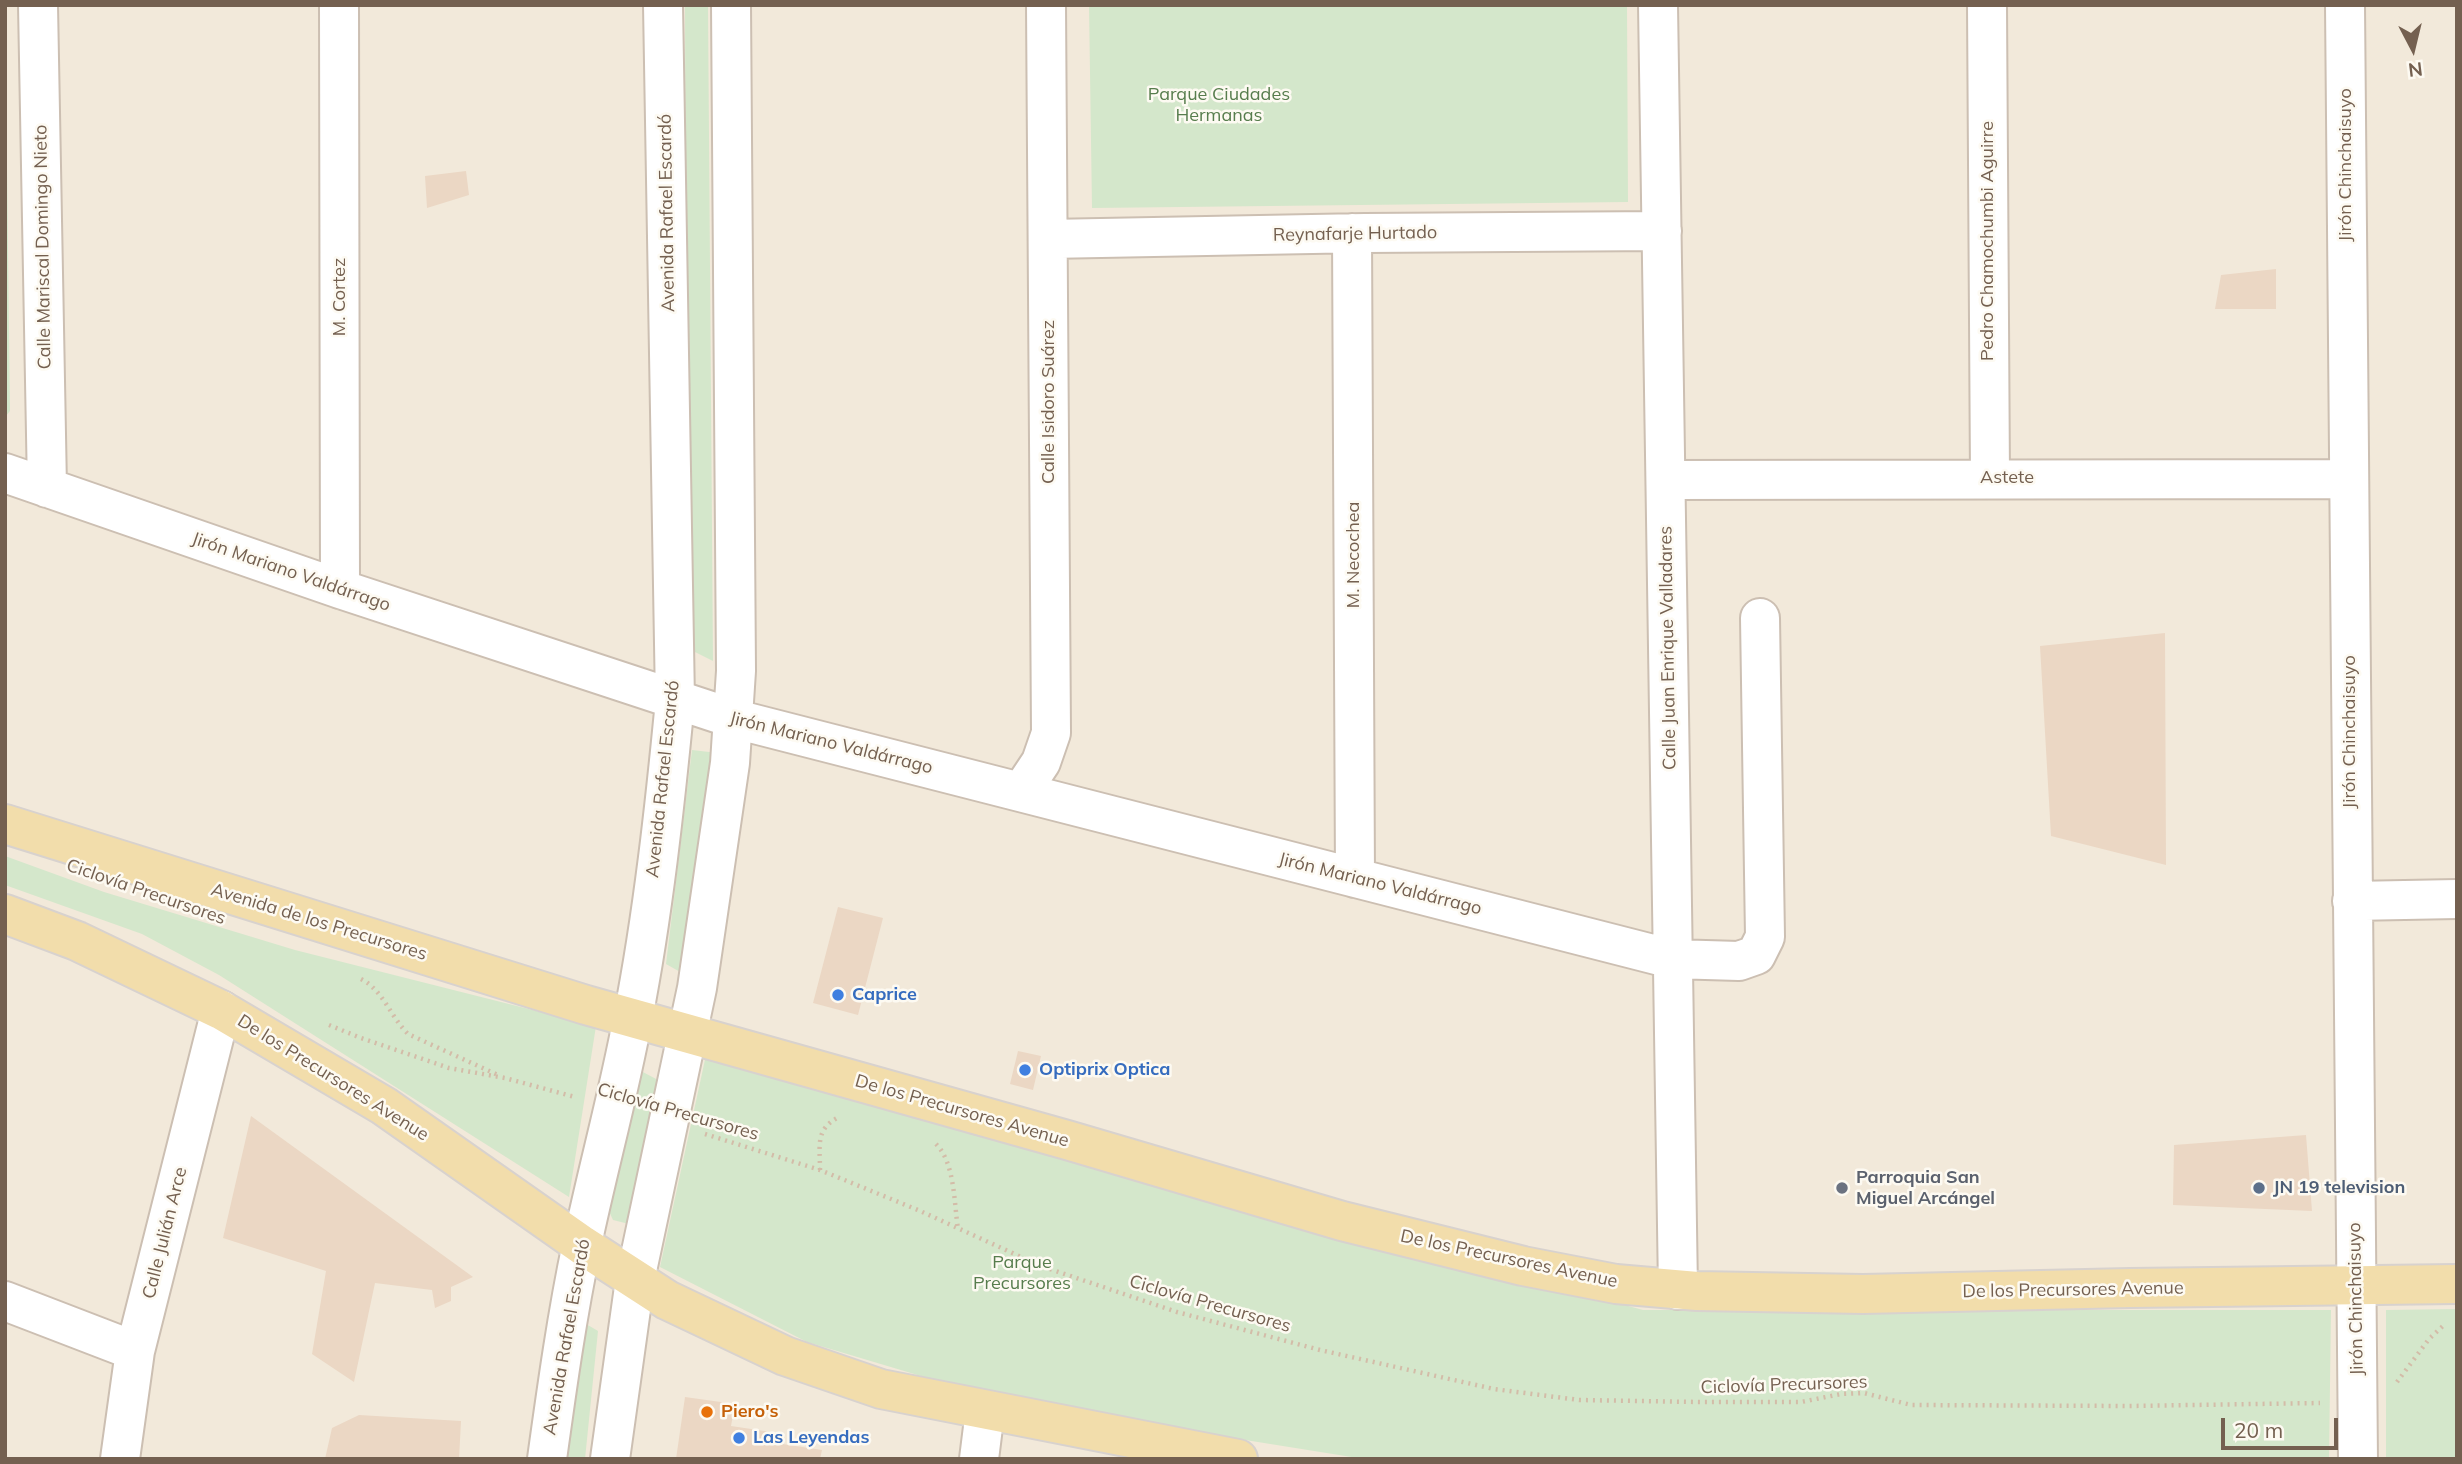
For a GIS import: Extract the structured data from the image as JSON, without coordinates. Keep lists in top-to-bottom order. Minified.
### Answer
{"streets":{"main road":["Avenida de los Precursores","De los Precursores Avenue"],"street":["Jirón Chinchaisuyo","Avenida Rafael Escardó","Reynafarje Hurtado","Pedro Chamochumbi Aguirre","Calle Mariscal Domingo Nieto","M. Cortez","Calle Isidoro Suárez","Astete","M. Necochea","Jirón Mariano Valdárrago","Calle Juan Enrique Valladares","Calle Julián Arce"],"path":["Ciclovía Precursores"]},"crossings":[["Jirón Chinchaisuyo","Astete"],["Jirón Chinchaisuyo","Ciclovía Precursores"],["Jirón Chinchaisuyo","De los Precursores Avenue"],["Avenida Rafael Escardó","Jirón Mariano Valdárrago"],["Avenida Rafael Escardó","Ciclovía Precursores"],["Avenida Rafael Escardó","Avenida de los Precursores"],["Avenida Rafael Escardó","De los Precursores Avenue"],["Reynafarje Hurtado","Calle Isidoro Suárez"],["Reynafarje Hurtado","M. Necochea"],["Reynafarje Hurtado","Calle Juan Enrique Valladares"],["Pedro Chamochumbi Aguirre","Astete"],["Calle Mariscal Domingo Nieto","Jirón Mariano Valdárrago"],["M. Cortez","Jirón Mariano Valdárrago"],["Calle Isidoro Suárez","Jirón Mariano Valdárrago"],["Astete","Calle Juan Enrique Valladares"],["M. Necochea","Jirón Mariano Valdárrago"],["Jirón Mariano Valdárrago","Calle Juan Enrique Valladares"],["Calle Juan Enrique Valladares","De los Precursores Avenue"],["Ciclovía Precursores","De los Precursores Avenue"],["Avenida de los Precursores","De los Precursores Avenue"],["De los Precursores Avenue","Calle Julián Arce"]],"parks":["Parque Ciudades Hermanas","Parque Precursores"],"places":["Caprice","Optiprix Optica","Parroquia San Miguel Arcángel","JN 19 television","Piero's","Las Leyendas"],"scale_bar":"20 m","north":"bottom"}
